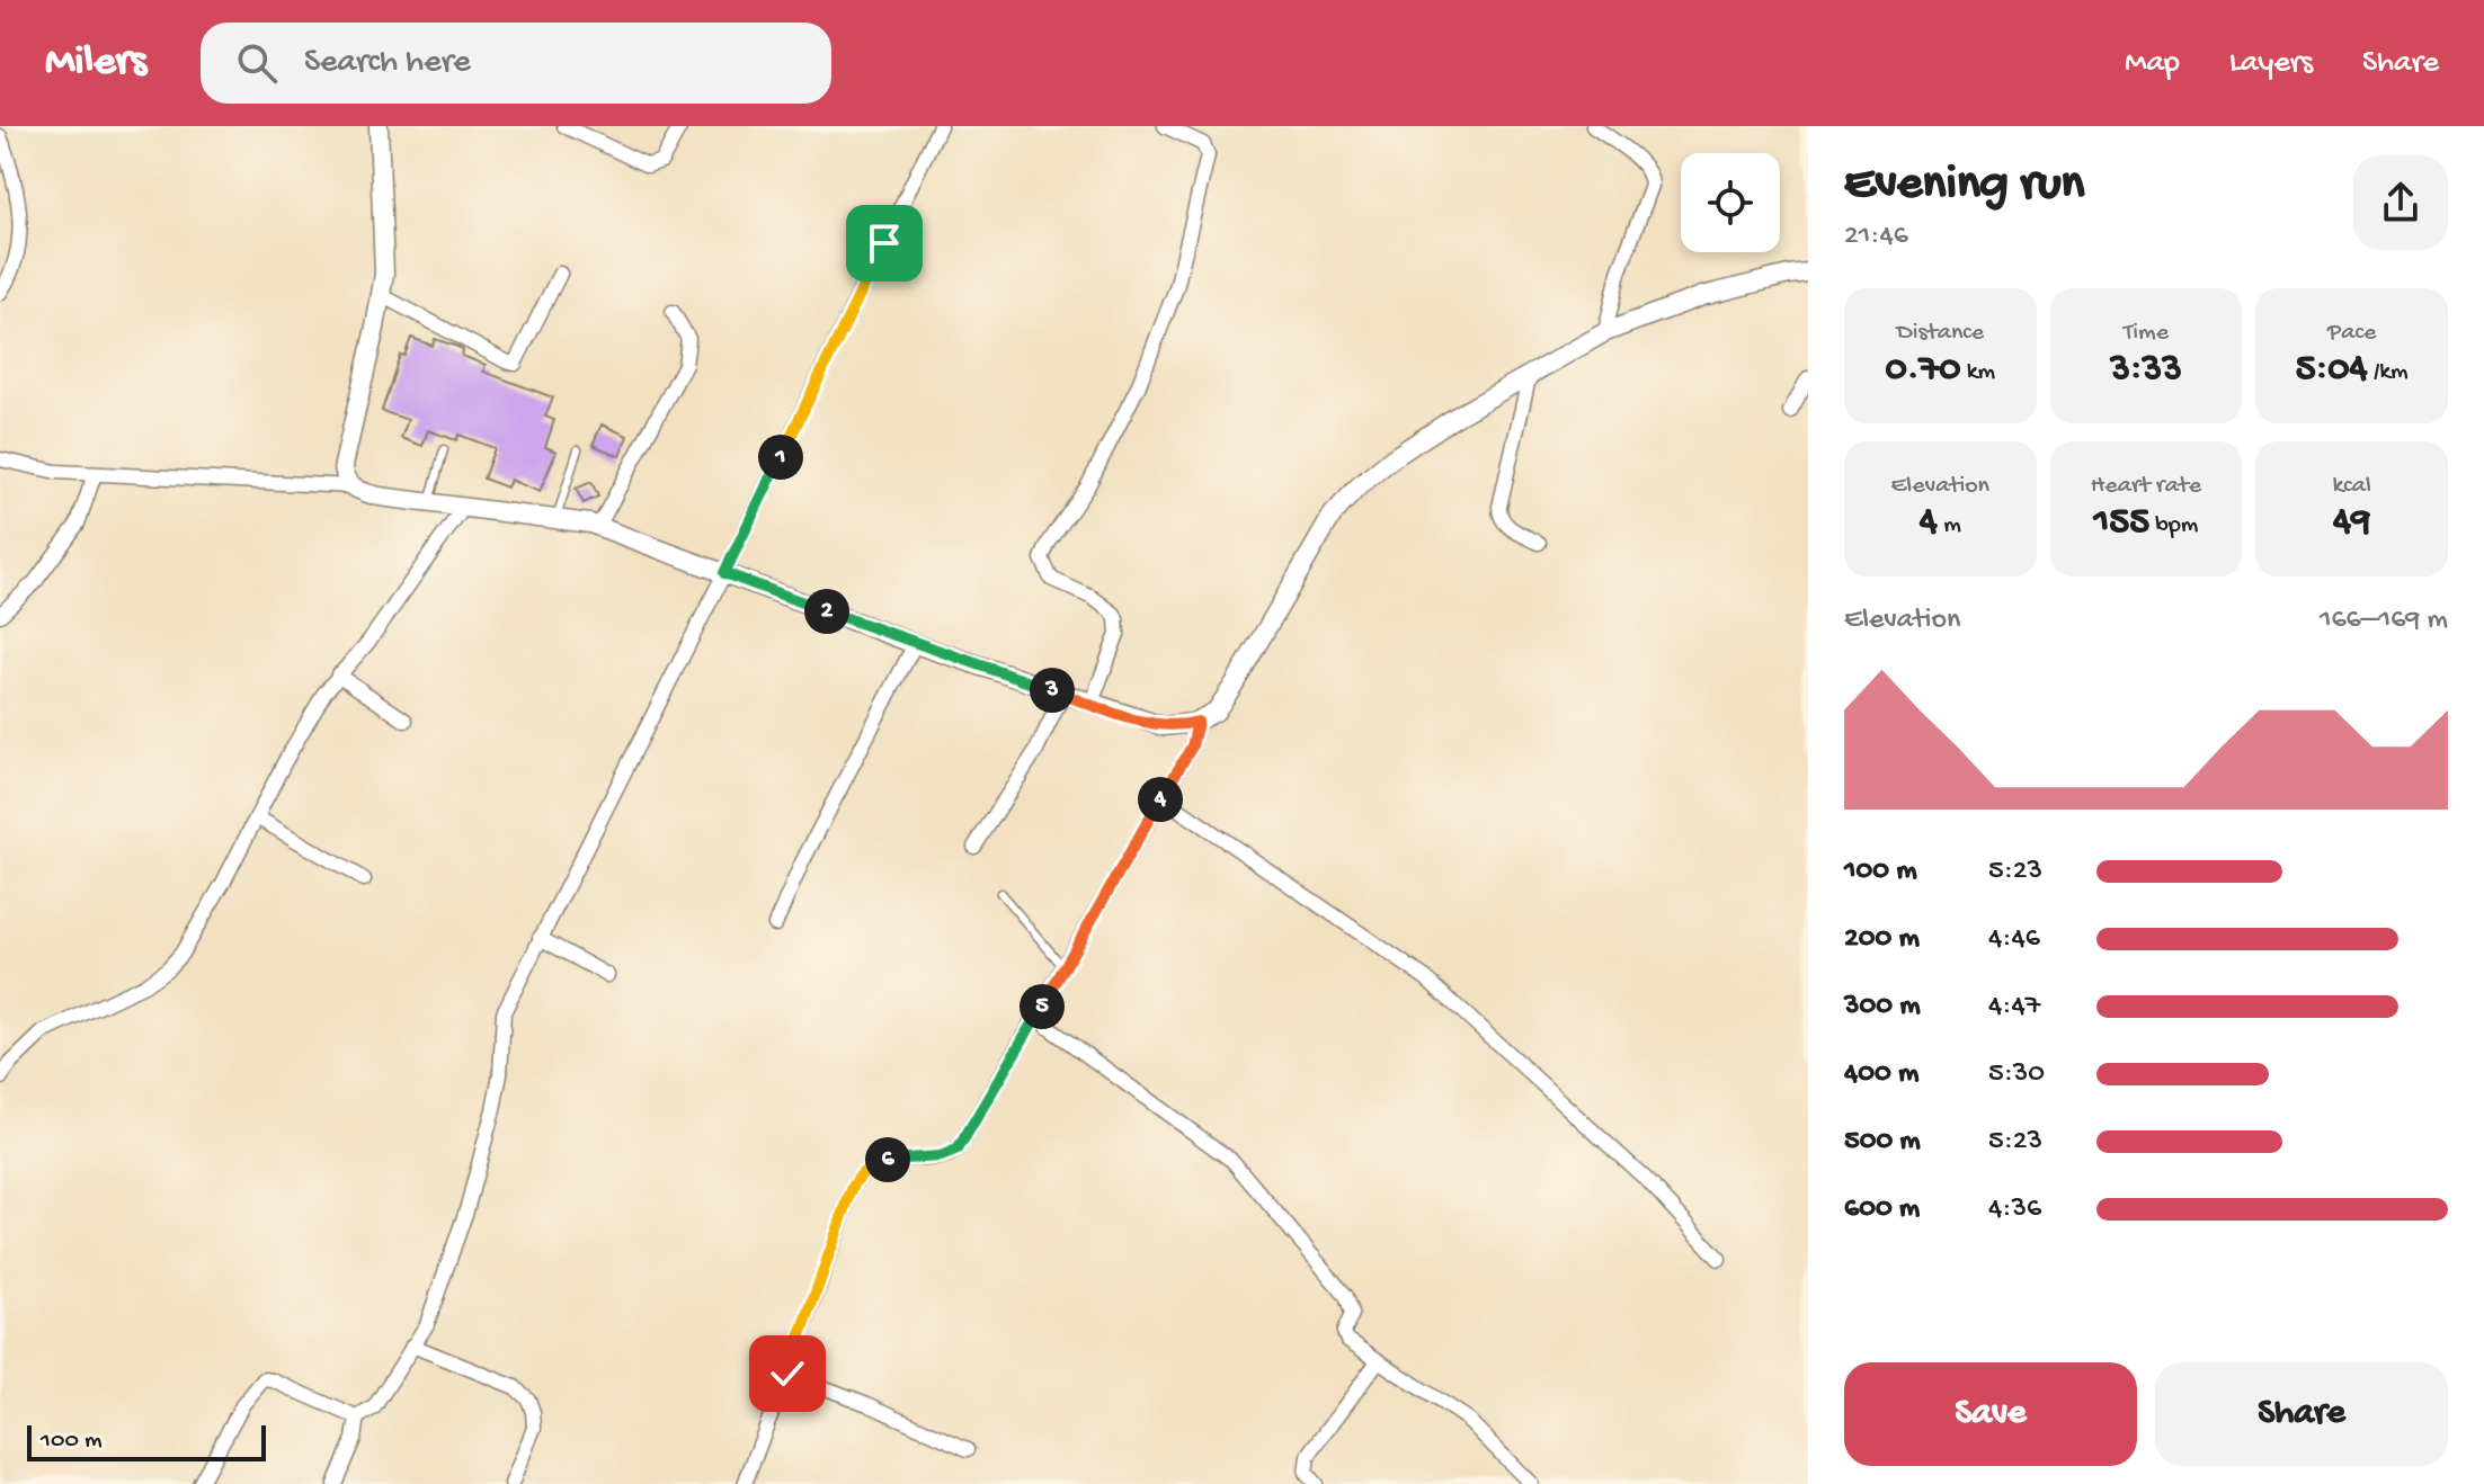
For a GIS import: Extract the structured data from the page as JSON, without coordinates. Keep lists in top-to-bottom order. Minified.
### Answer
{"scale_bar":"100 m","page":{"header":"Milers","search":"Search here","nav":["Map","Layers","Share"],"heading":["Evening run","21:46"],"stats":[["Distance","0.70 km"],["Time","3:33"],["Pace","5:04 /km"],["Elevation","4 m"],["Heart rate","155 bpm"],["kcal","49"]],"pins":["1","2","3","4","5","6"],"chart":["Elevation","166–169 m"],"list":[{"name":"100 m","note":"5:23"},{"name":"200 m","note":"4:46"},{"name":"300 m","note":"4:47"},{"name":"400 m","note":"5:30"},{"name":"500 m","note":"5:23"},{"name":"600 m","note":"4:36"}],"buttons":["Save","Share"],"scale":"100 m"}}
